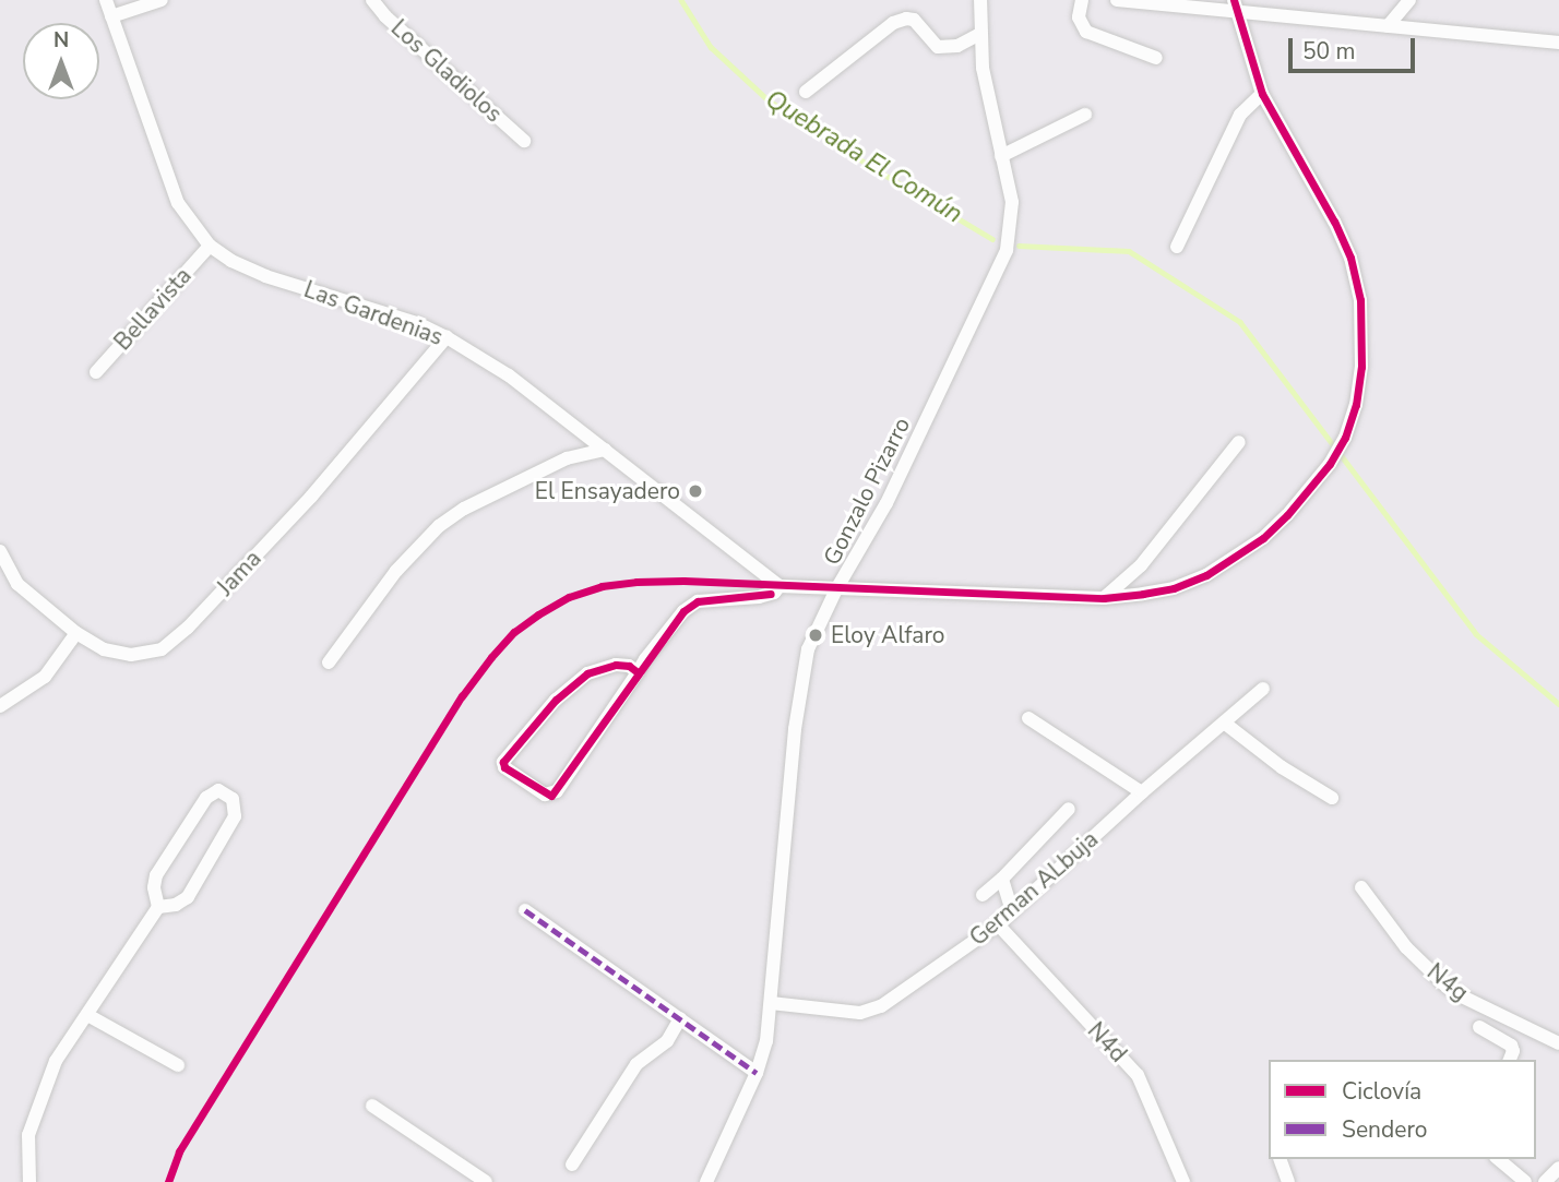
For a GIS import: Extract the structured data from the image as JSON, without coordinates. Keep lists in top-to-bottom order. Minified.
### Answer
{"streets":{"street":["Los Gladiolos","Bellavista","Las Gardenias","Gonzalo Pizarro","Jama","German ALbuja","N4g","N4d"]},"crossings":[["Bellavista","Las Gardenias"],["Las Gardenias","Jama"],["Gonzalo Pizarro","German ALbuja"],["German ALbuja","N4d"]],"water":["Quebrada El Común"],"places":["El Ensayadero","Eloy Alfaro"],"legend":["Ciclovía","Sendero"],"scale_bar":"50 m","north":"top"}
